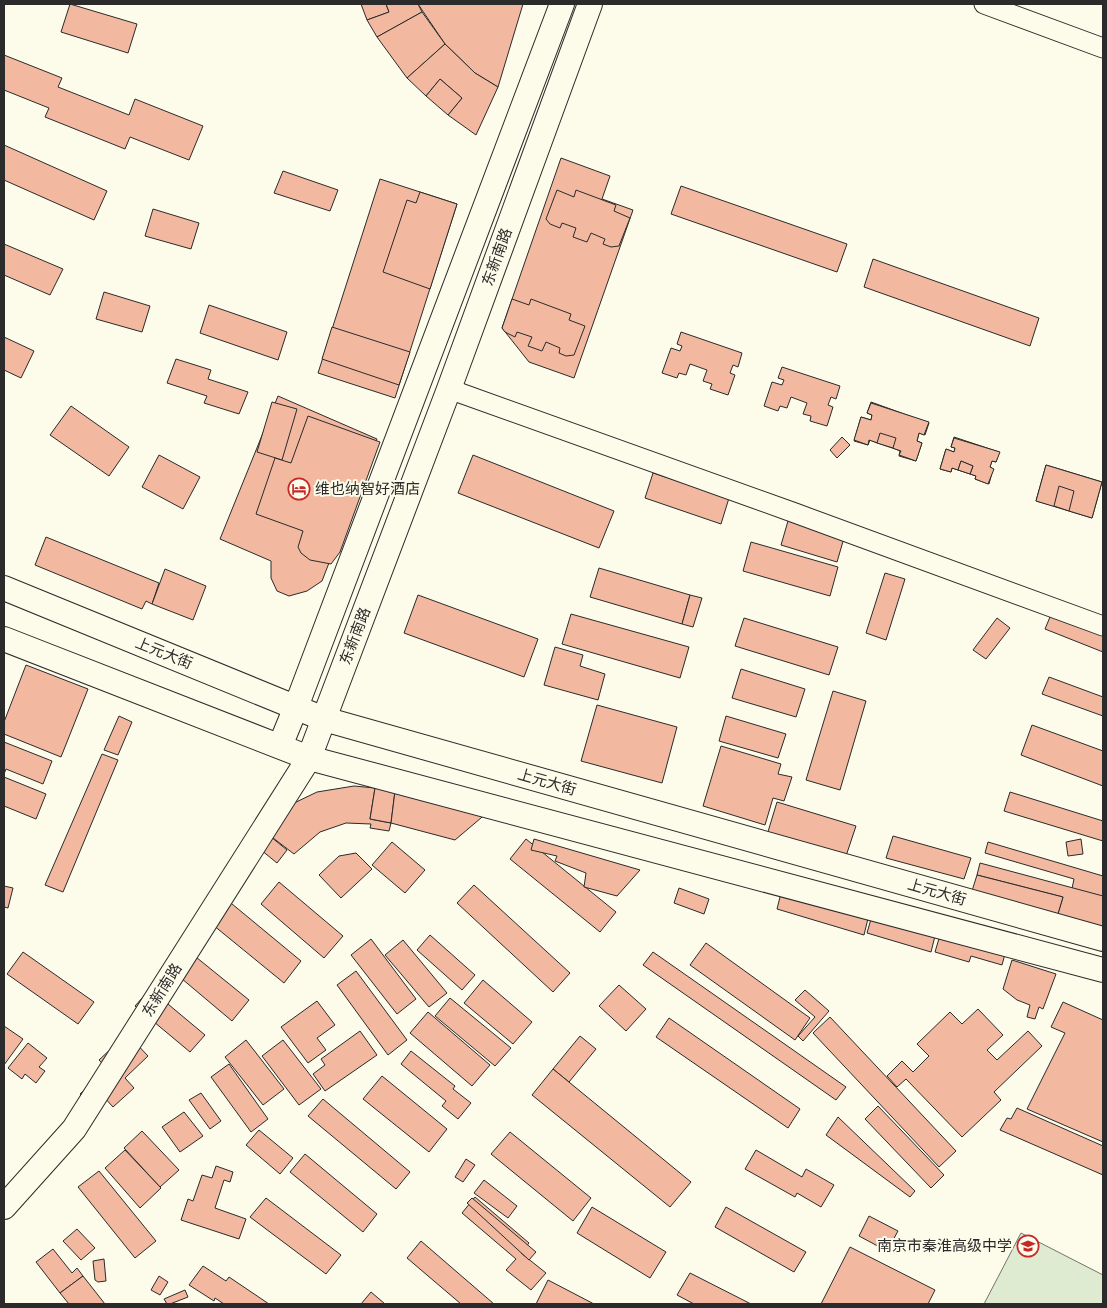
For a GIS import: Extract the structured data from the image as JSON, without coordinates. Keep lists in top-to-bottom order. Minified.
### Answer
{"streets":{"main road":["东新南路","上元大街"]},"crossings":[["东新南路","上元大街"]],"places":{"hotel":["维也纳智好酒店"],"school or university":["南京市秦淮高级中学"]}}
